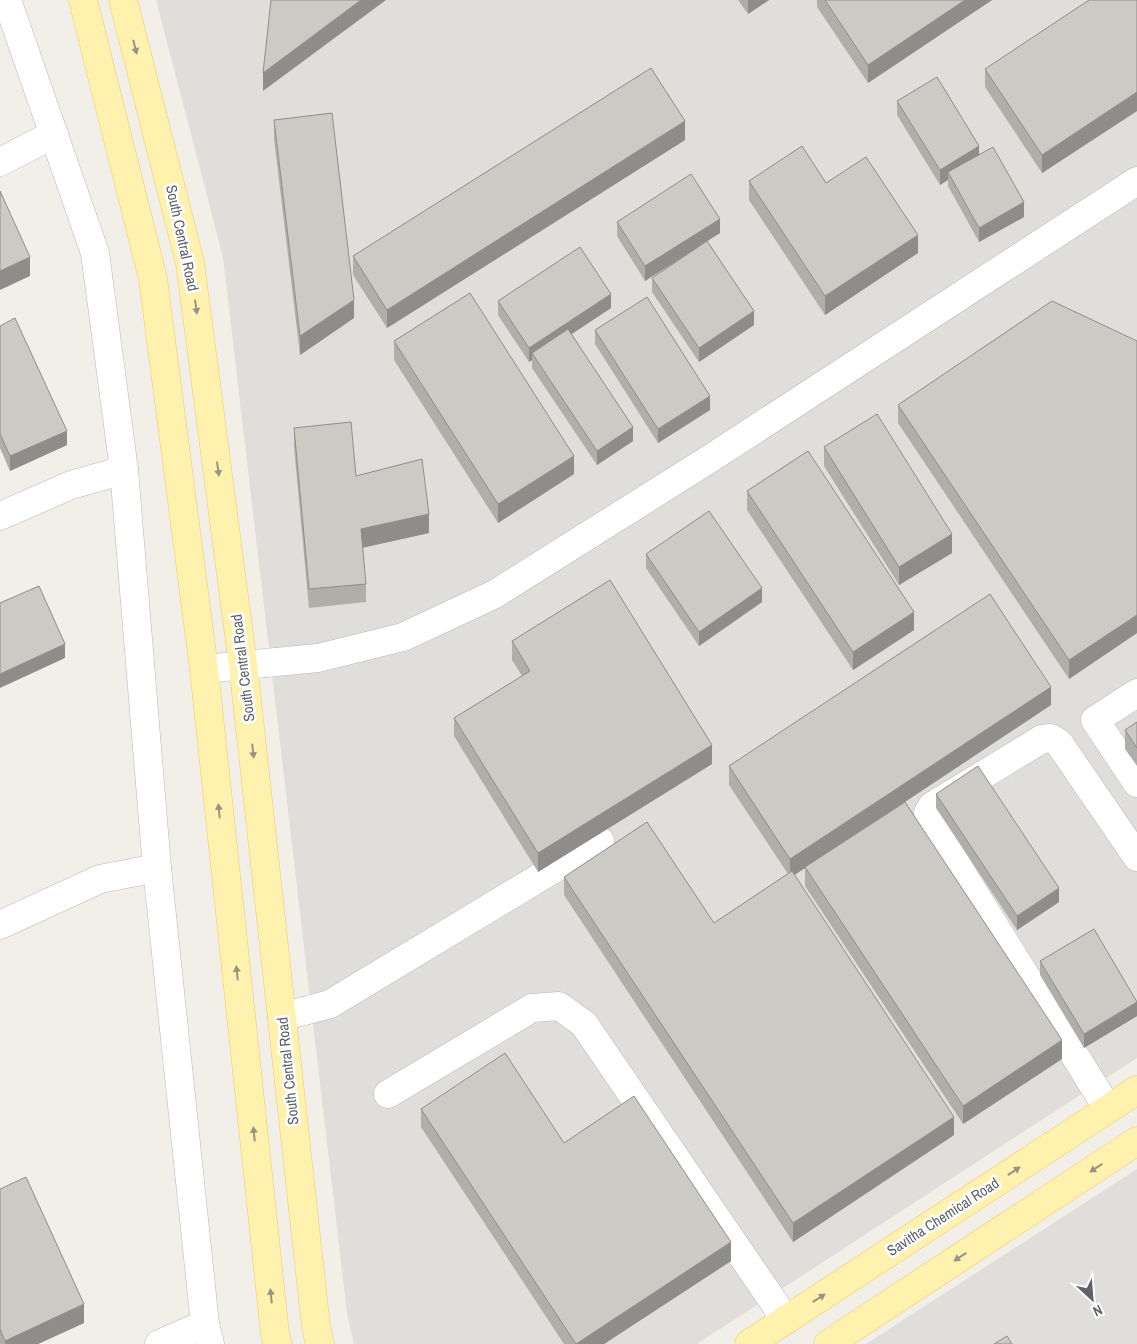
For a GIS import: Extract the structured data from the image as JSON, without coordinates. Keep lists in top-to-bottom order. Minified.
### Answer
{"streets":{"main road":["South Central Road","Savitha Chemical Road"]},"north":"bottom right"}
